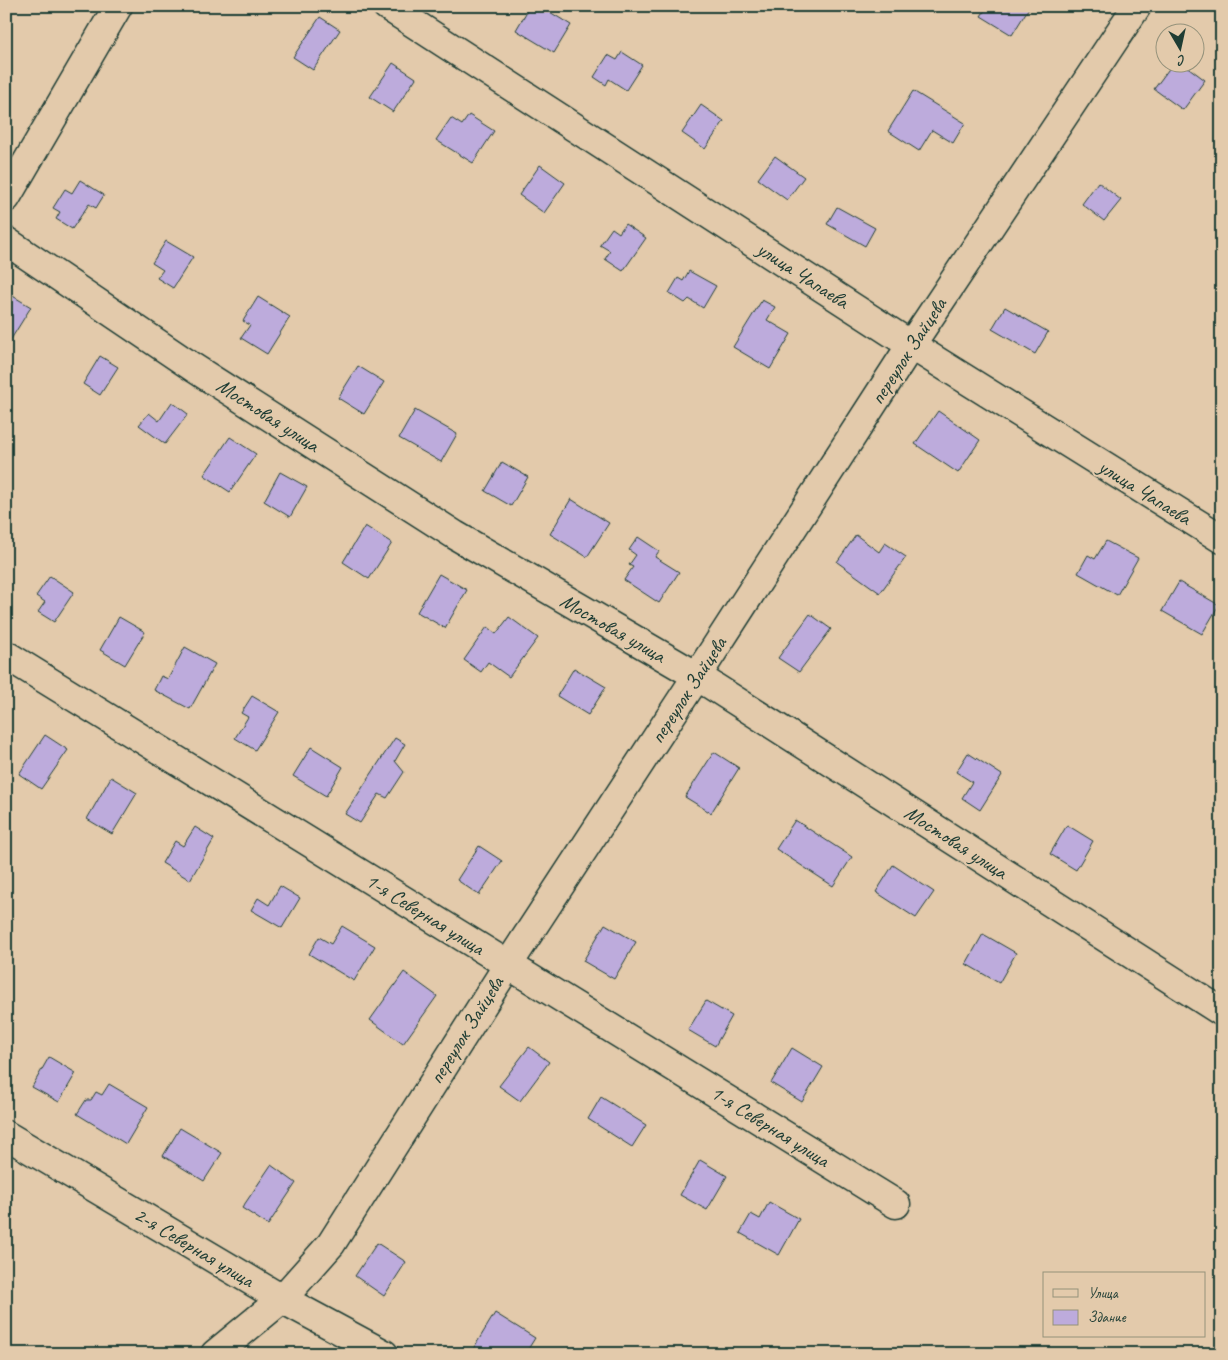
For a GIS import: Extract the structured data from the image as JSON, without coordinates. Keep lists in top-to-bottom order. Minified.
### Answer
{"streets":{"street":["улица Чапаева","переулок Зайцева","Мостовая улица","1-я Северная улица","2-я Северная улица"]},"crossings":[["улица Чапаева","переулок Зайцева"],["переулок Зайцева","Мостовая улица"],["переулок Зайцева","1-я Северная улица"],["переулок Зайцева","2-я Северная улица"]],"legend":["Улица","Здание"],"north":"bottom"}
